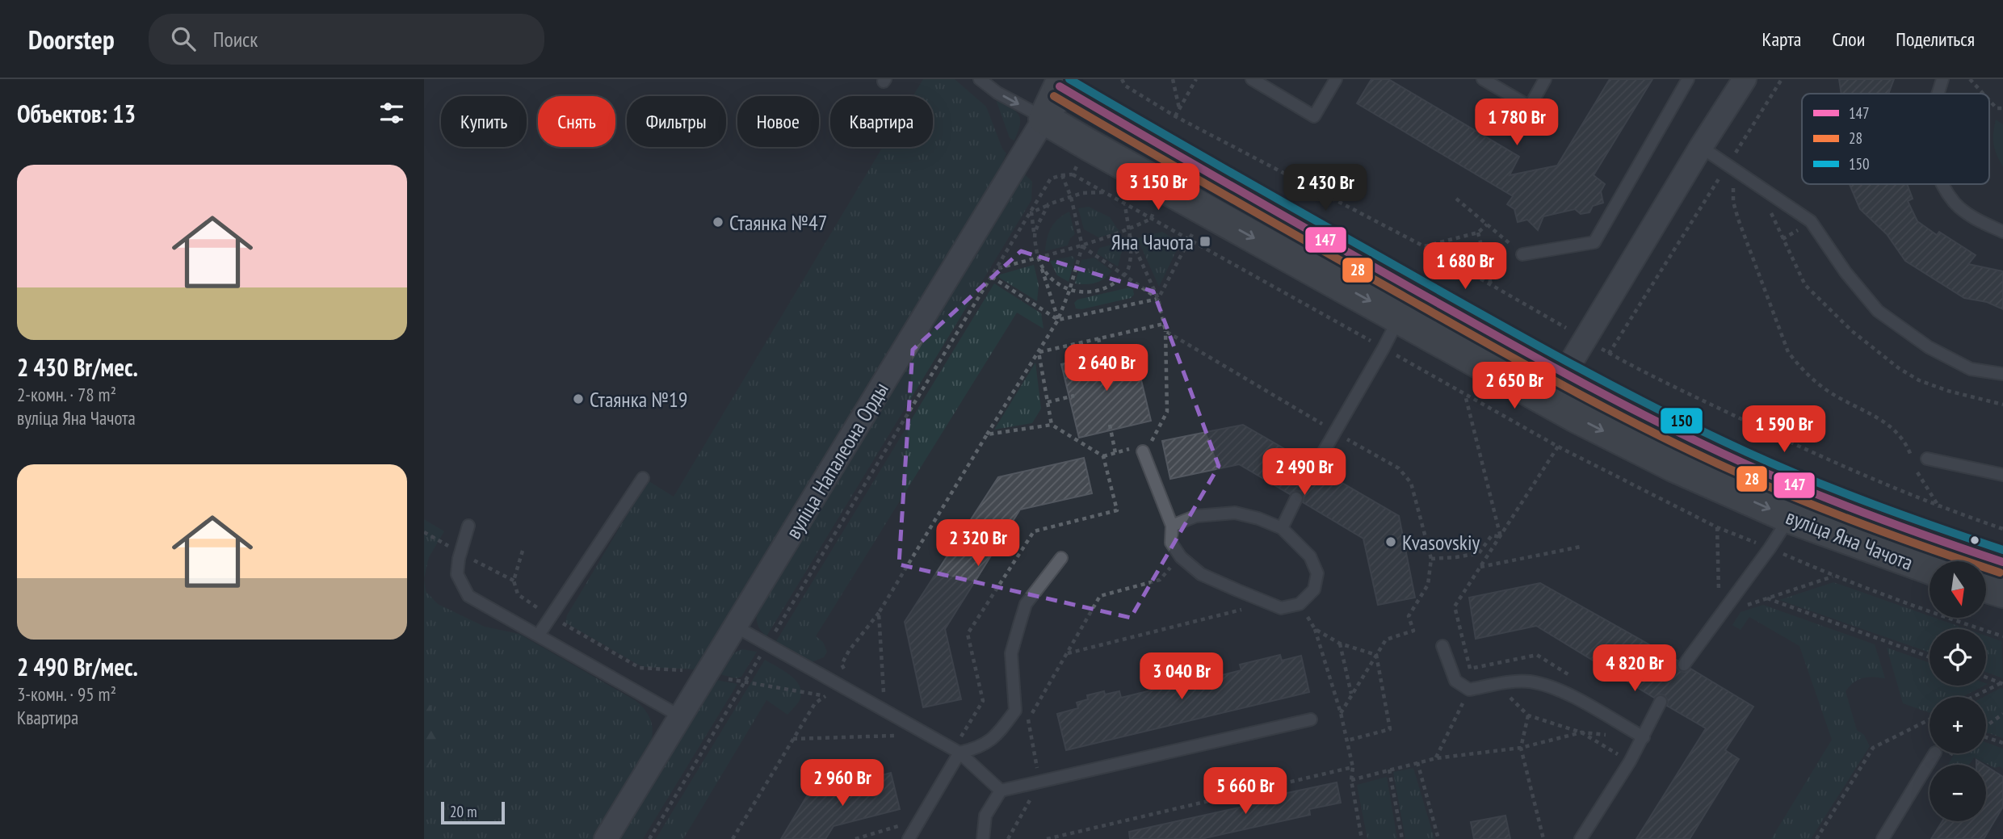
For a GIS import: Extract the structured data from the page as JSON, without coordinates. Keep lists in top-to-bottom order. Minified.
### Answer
{"streets":{"main road":["вуліца Напалеона Орды","вуліца Яна Чачота"]},"crossings":[["вуліца Напалеона Орды","вуліца Яна Чачота"]],"places":{"other":["Стаянка №47","Стаянка №19","Kvasovskiy"],"transit":["Яна Чачота"]},"lines":["transit line 150","transit line 147","transit line 28"],"legend":["147","28","150"],"scale_bar":"20 m","north":"bottom","page":{"header":"Doorstep","search":"Поиск","nav":["Карта","Слои","Поделиться"],"heading":"Объектов: 13","chip":["Купить","Снять","Фильтры","Новое","Квартира"],"price":["1 780 Br","3 150 Br","2 430 Br","1 680 Br","2 640 Br","2 650 Br","1 590 Br","2 490 Br","2 320 Br","4 820 Br","3 040 Br","2 960 Br","5 660 Br"],"list":[{"name":"2 430 Br/мес.","note":"2-комн. · 78 m² · вуліца Яна Чачота"},{"name":"2 490 Br/мес.","note":"3-комн. · 95 m² · Квартира"}],"map_buttons":["+","−"],"scale":"20 m"}}
